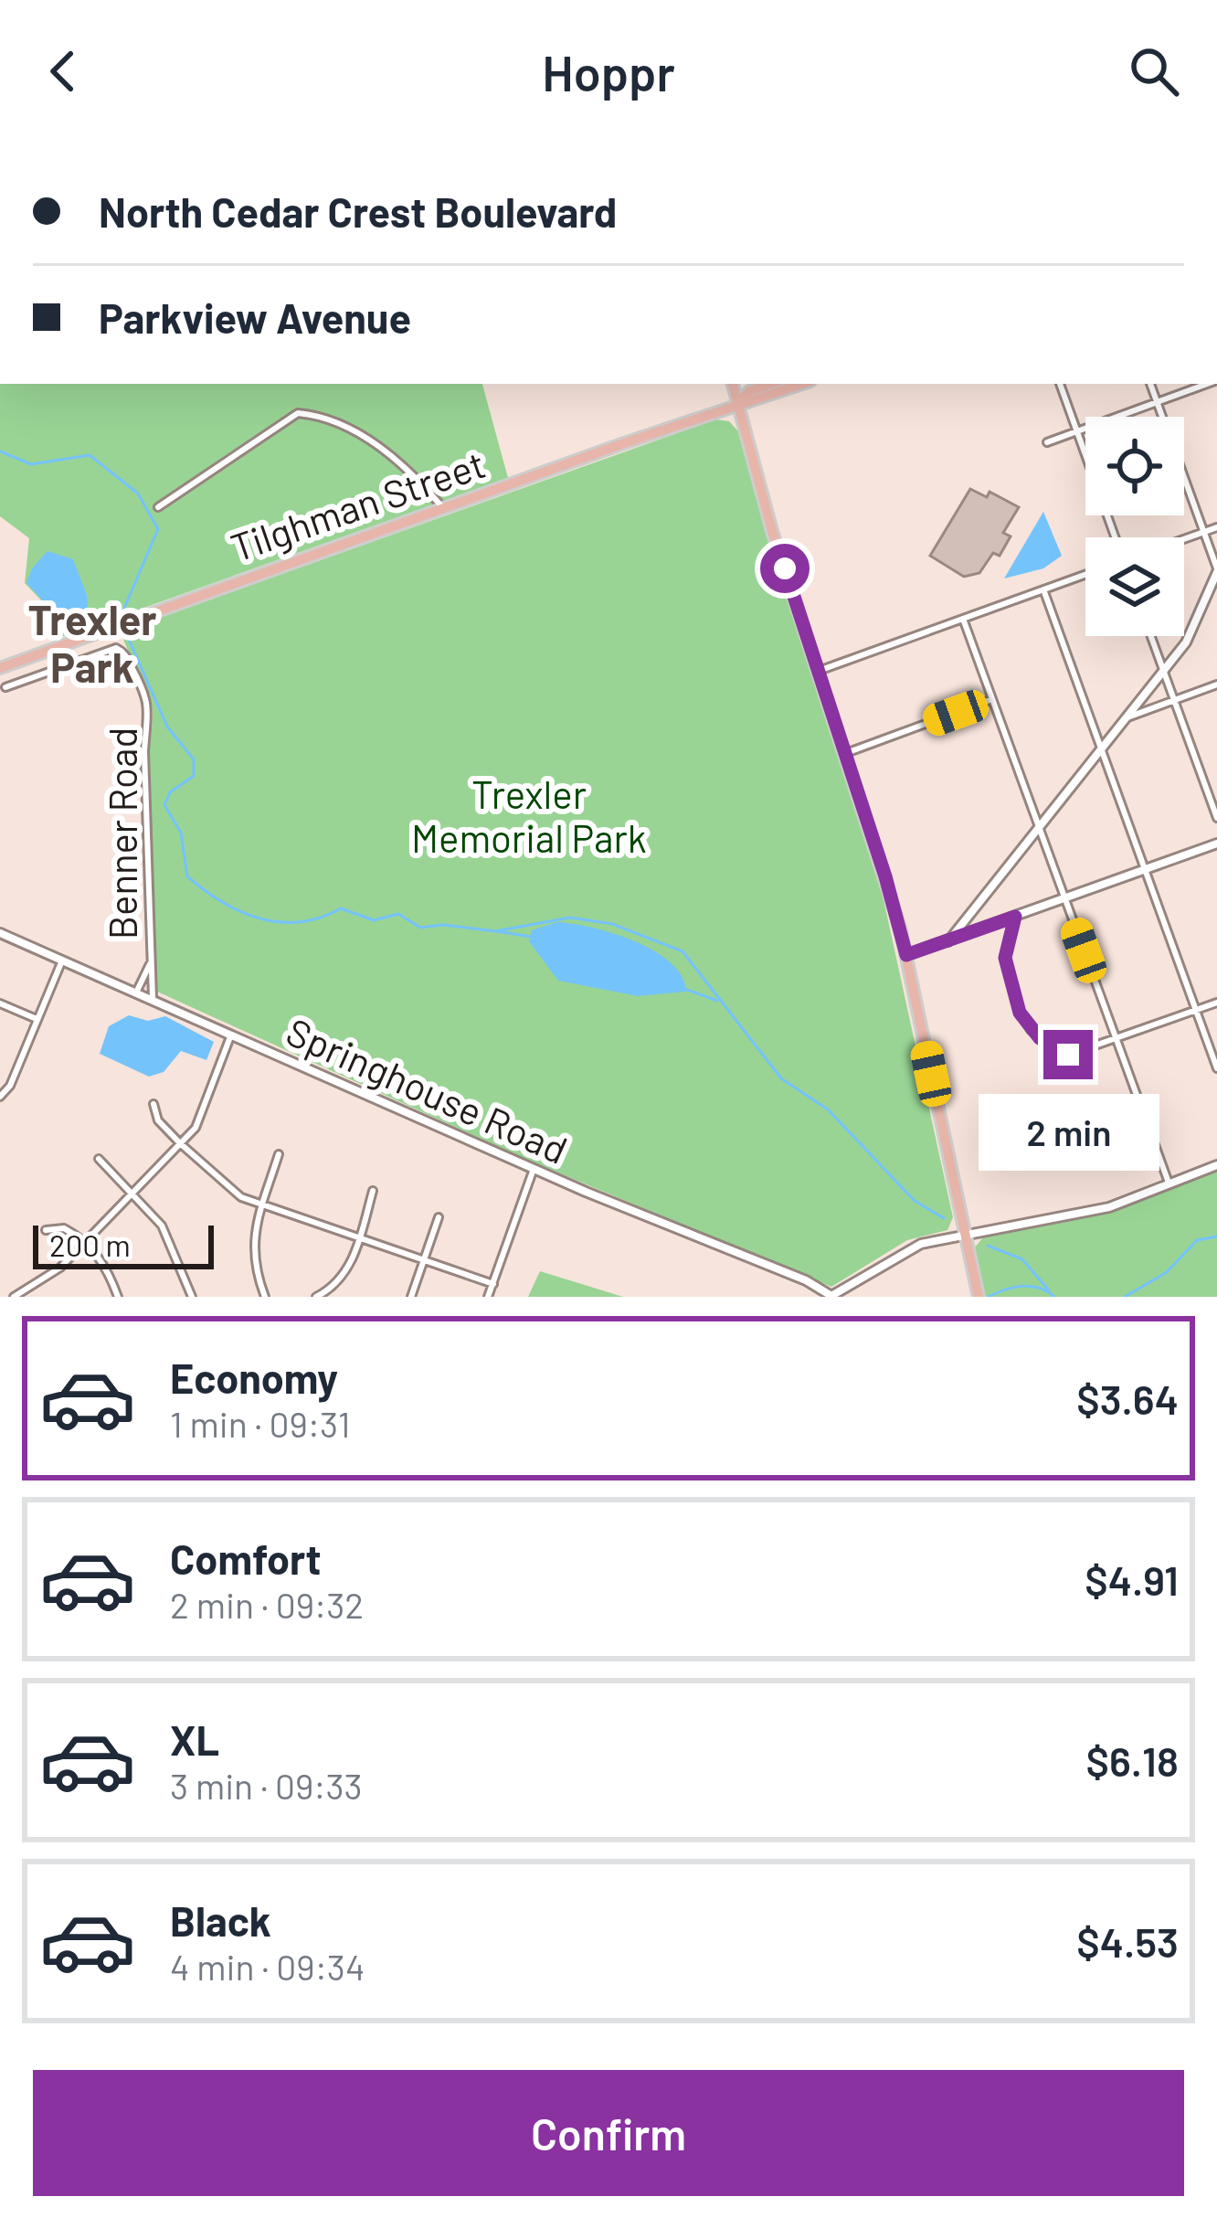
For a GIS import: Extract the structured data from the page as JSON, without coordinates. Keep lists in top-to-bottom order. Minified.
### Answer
{"streets":{"main road":["Tilghman Street"],"street":["Benner Road","Springhouse Road"]},"crossings":[["Benner Road","Springhouse Road"]],"districts":["Trexler Park"],"parks":["Trexler Memorial Park"],"scale_bar":"200 m","page":{"header":"Hoppr","banner":["North Cedar Crest Boulevard","Parkview Avenue"],"bubble":"2 min","scale":"200 m","list":[{"name":"Economy","note":"1 min · 09:31","value":"$3.64"},{"name":"Comfort","note":"2 min · 09:32","value":"$4.91"},{"name":"XL","note":"3 min · 09:33","value":"$6.18"},{"name":"Black","note":"4 min · 09:34","value":"$4.53"}],"buttons":"Confirm"}}
